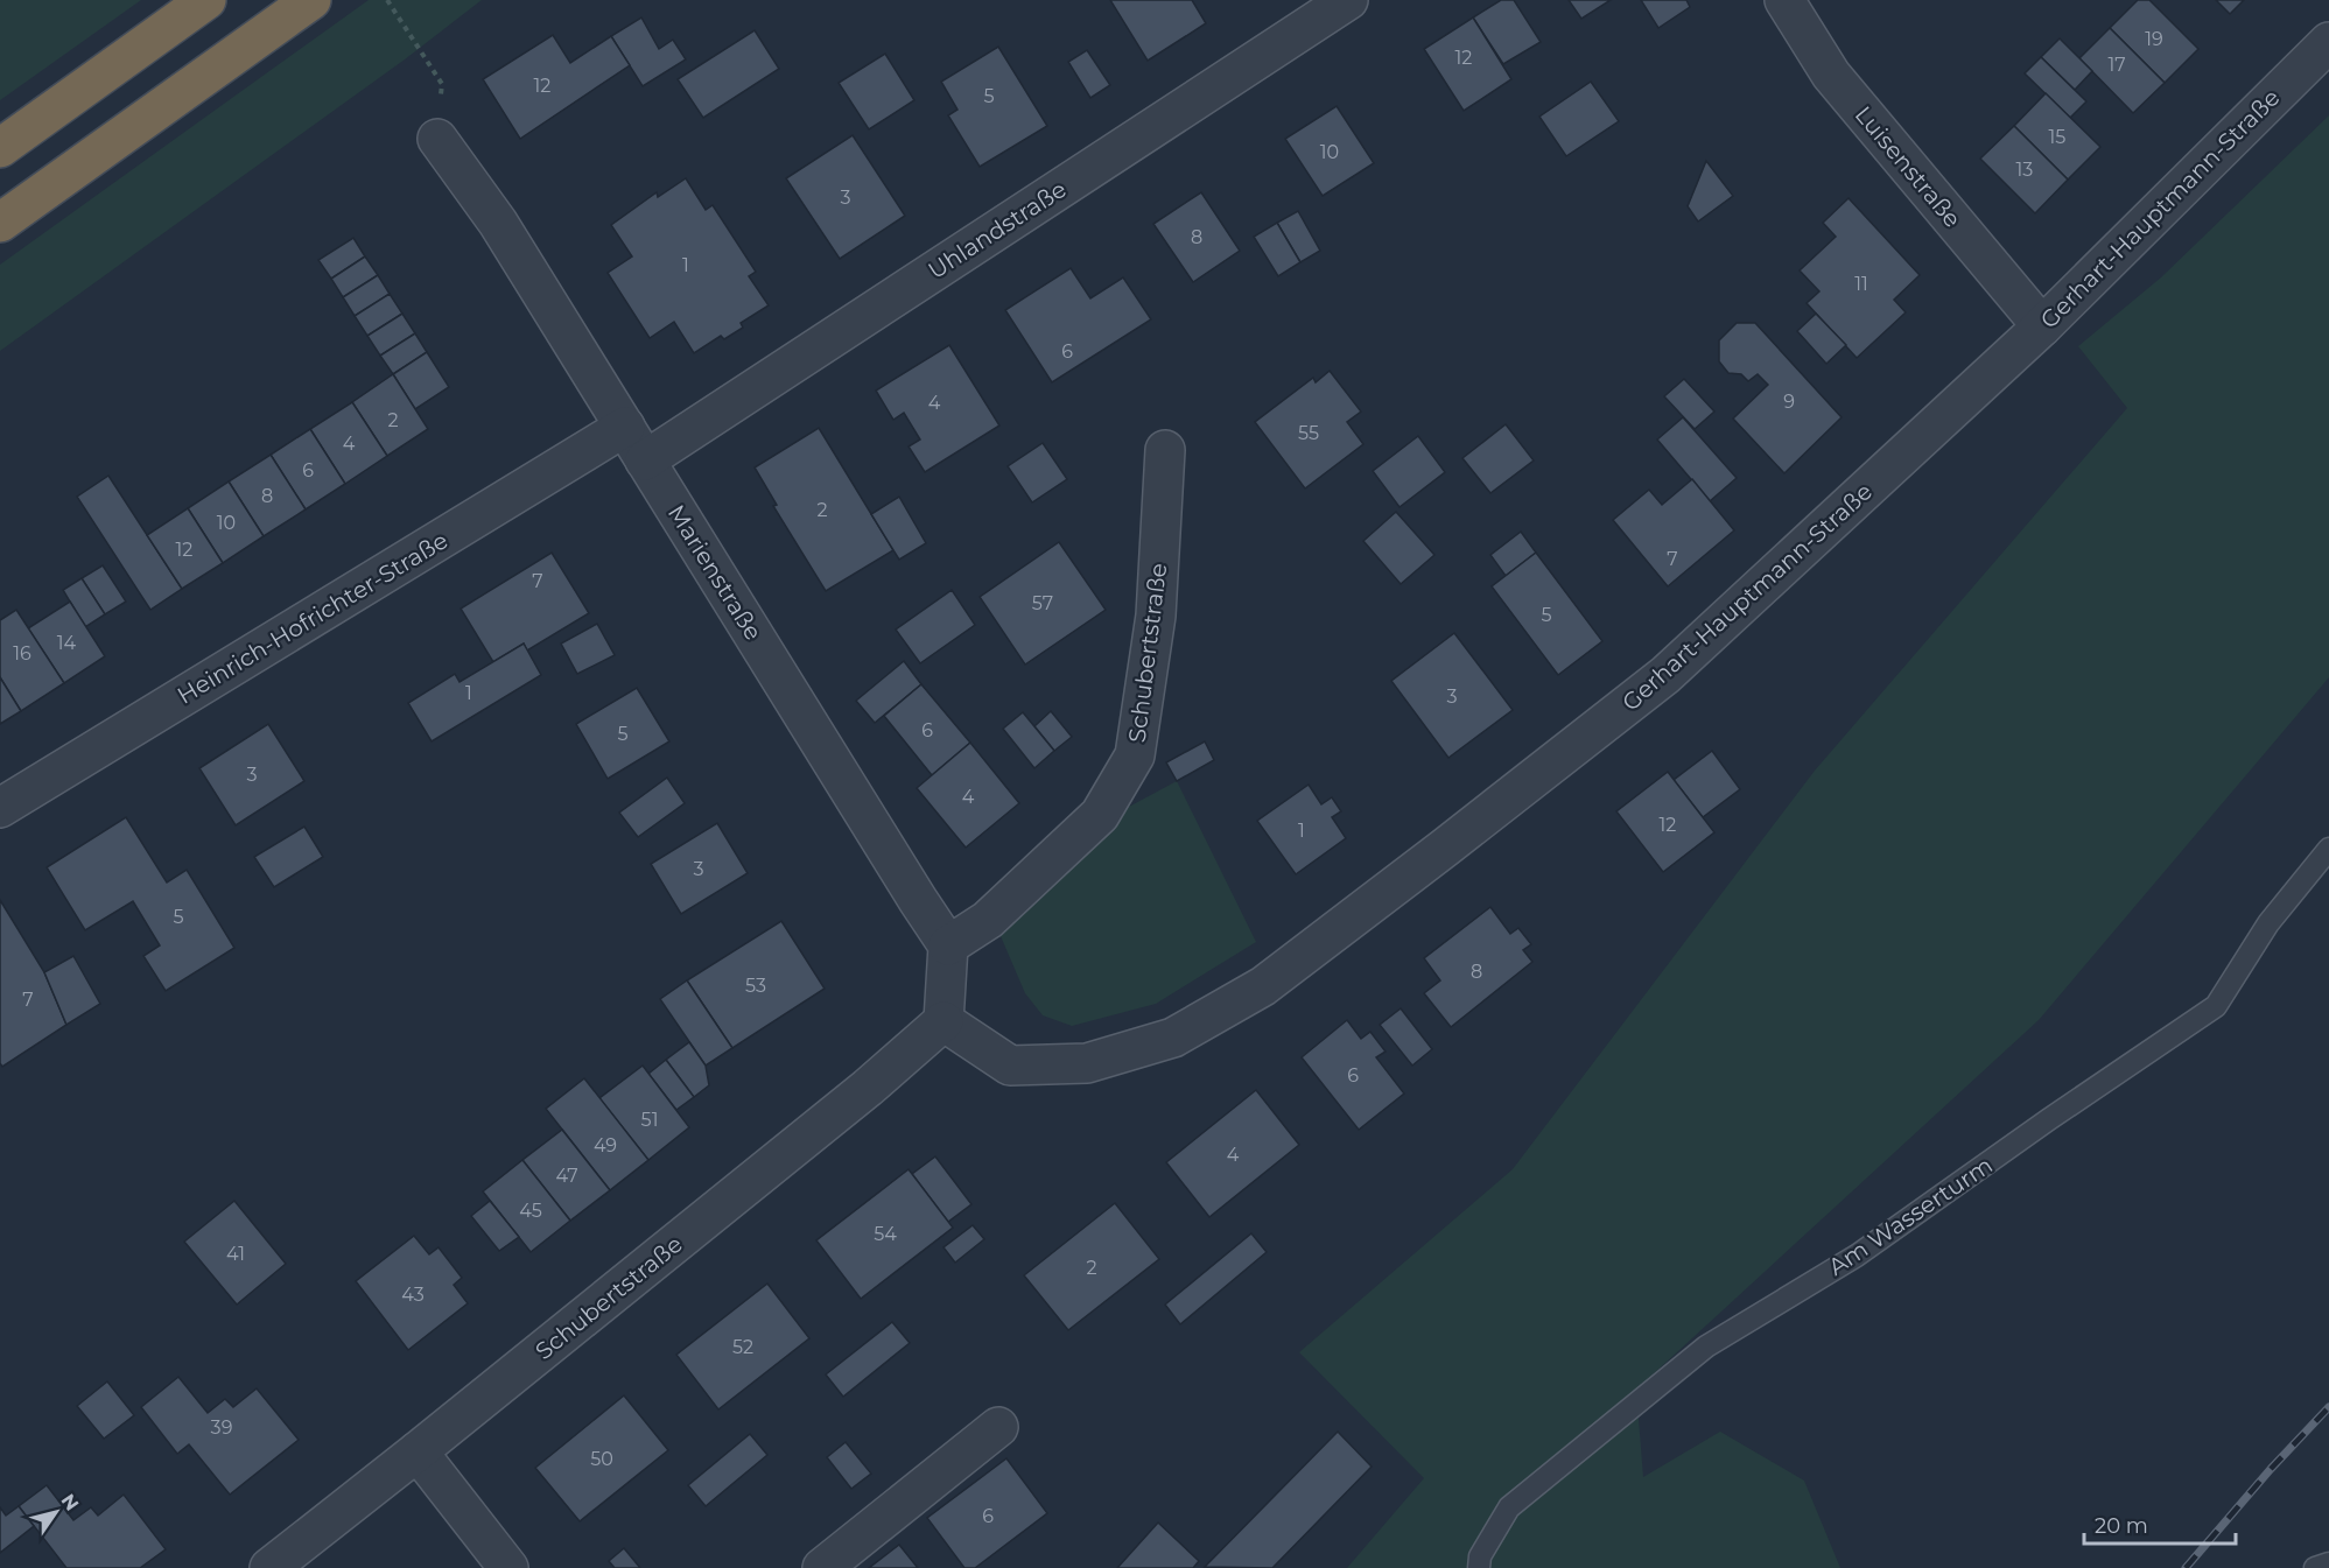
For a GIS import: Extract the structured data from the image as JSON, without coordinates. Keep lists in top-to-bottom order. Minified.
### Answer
{"streets":{"street":["Luisenstraße","Gerhart-Hauptmann-Straße","Uhlandstraße","Marienstraße","Heinrich-Hofrichter-Straße","Schubertstraße"],"lane":["Am Wasserturm"]},"crossings":[["Luisenstraße","Gerhart-Hauptmann-Straße"],["Gerhart-Hauptmann-Straße","Schubertstraße"],["Uhlandstraße","Marienstraße"],["Marienstraße","Heinrich-Hofrichter-Straße"],["Marienstraße","Schubertstraße"]],"house_numbers":["19","12","17","12","5","15","10","13","3","8","1","11","6","9","4","2","55","4","6","8","2","10","12","7","7","57","5","14","16","1","3","6","5","3","4","12","1","3","5","8","53","7","6","51","49","4","47","45","54","41","2","43","52","39","50","6"],"scale_bar":"20 m","north":"top right"}
